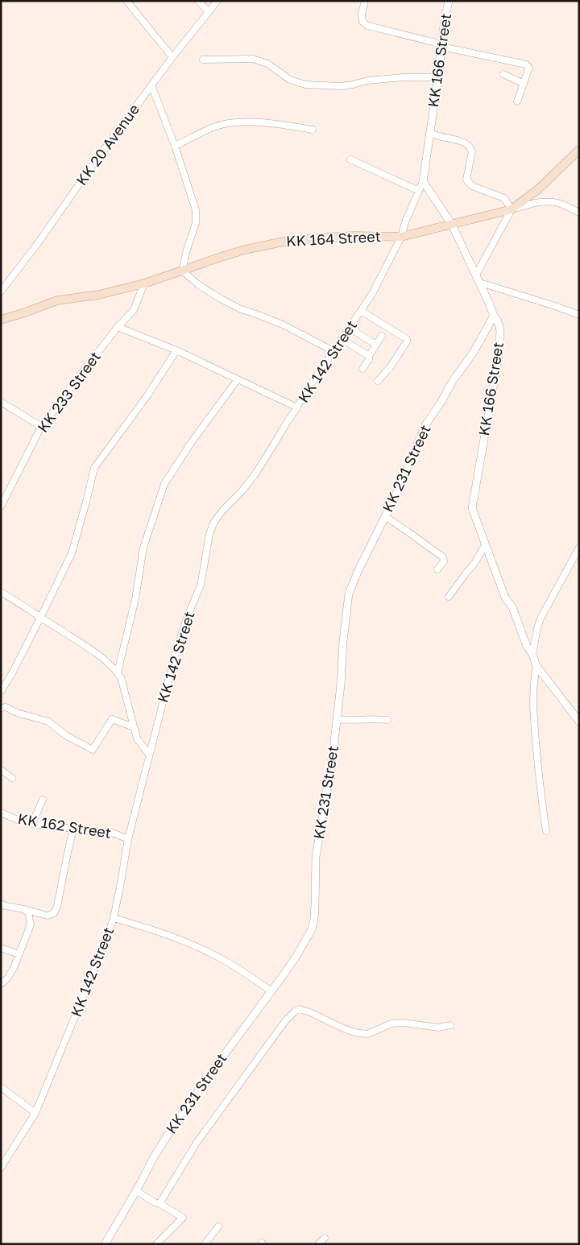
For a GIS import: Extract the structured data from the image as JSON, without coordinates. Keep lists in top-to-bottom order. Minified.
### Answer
{"streets":{"main road":["KK 164 Street"],"street":["KK 166 Street","KK 20 Avenue","KK 142 Street","KK 233 Street","KK 231 Street","KK 162 Street"]},"crossings":[["KK 166 Street","KK 164 Street"],["KK 166 Street","KK 142 Street"],["KK 166 Street","KK 231 Street"],["KK 164 Street","KK 142 Street"],["KK 164 Street","KK 233 Street"],["KK 142 Street","KK 162 Street"]]}
